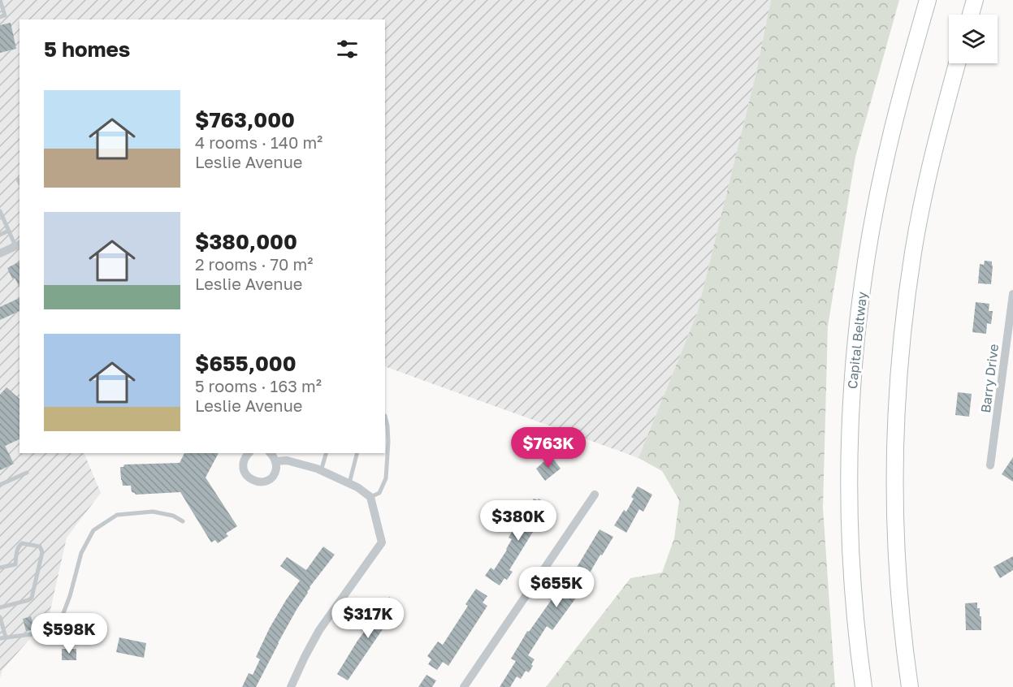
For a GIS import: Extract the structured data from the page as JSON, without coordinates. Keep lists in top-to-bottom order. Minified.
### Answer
{"streets":{"highway":["Capital Beltway"],"street":["Barry Drive"]},"page":{"heading":"5 homes","list":[{"name":"$763,000","note":"4 rooms · 140 m² · Leslie Avenue"},{"name":"$380,000","note":"2 rooms · 70 m² · Leslie Avenue"},{"name":"$655,000","note":"5 rooms · 163 m² · Leslie Avenue"}],"price":["$763K","$380K","$655K","$317K","$598K"]}}
